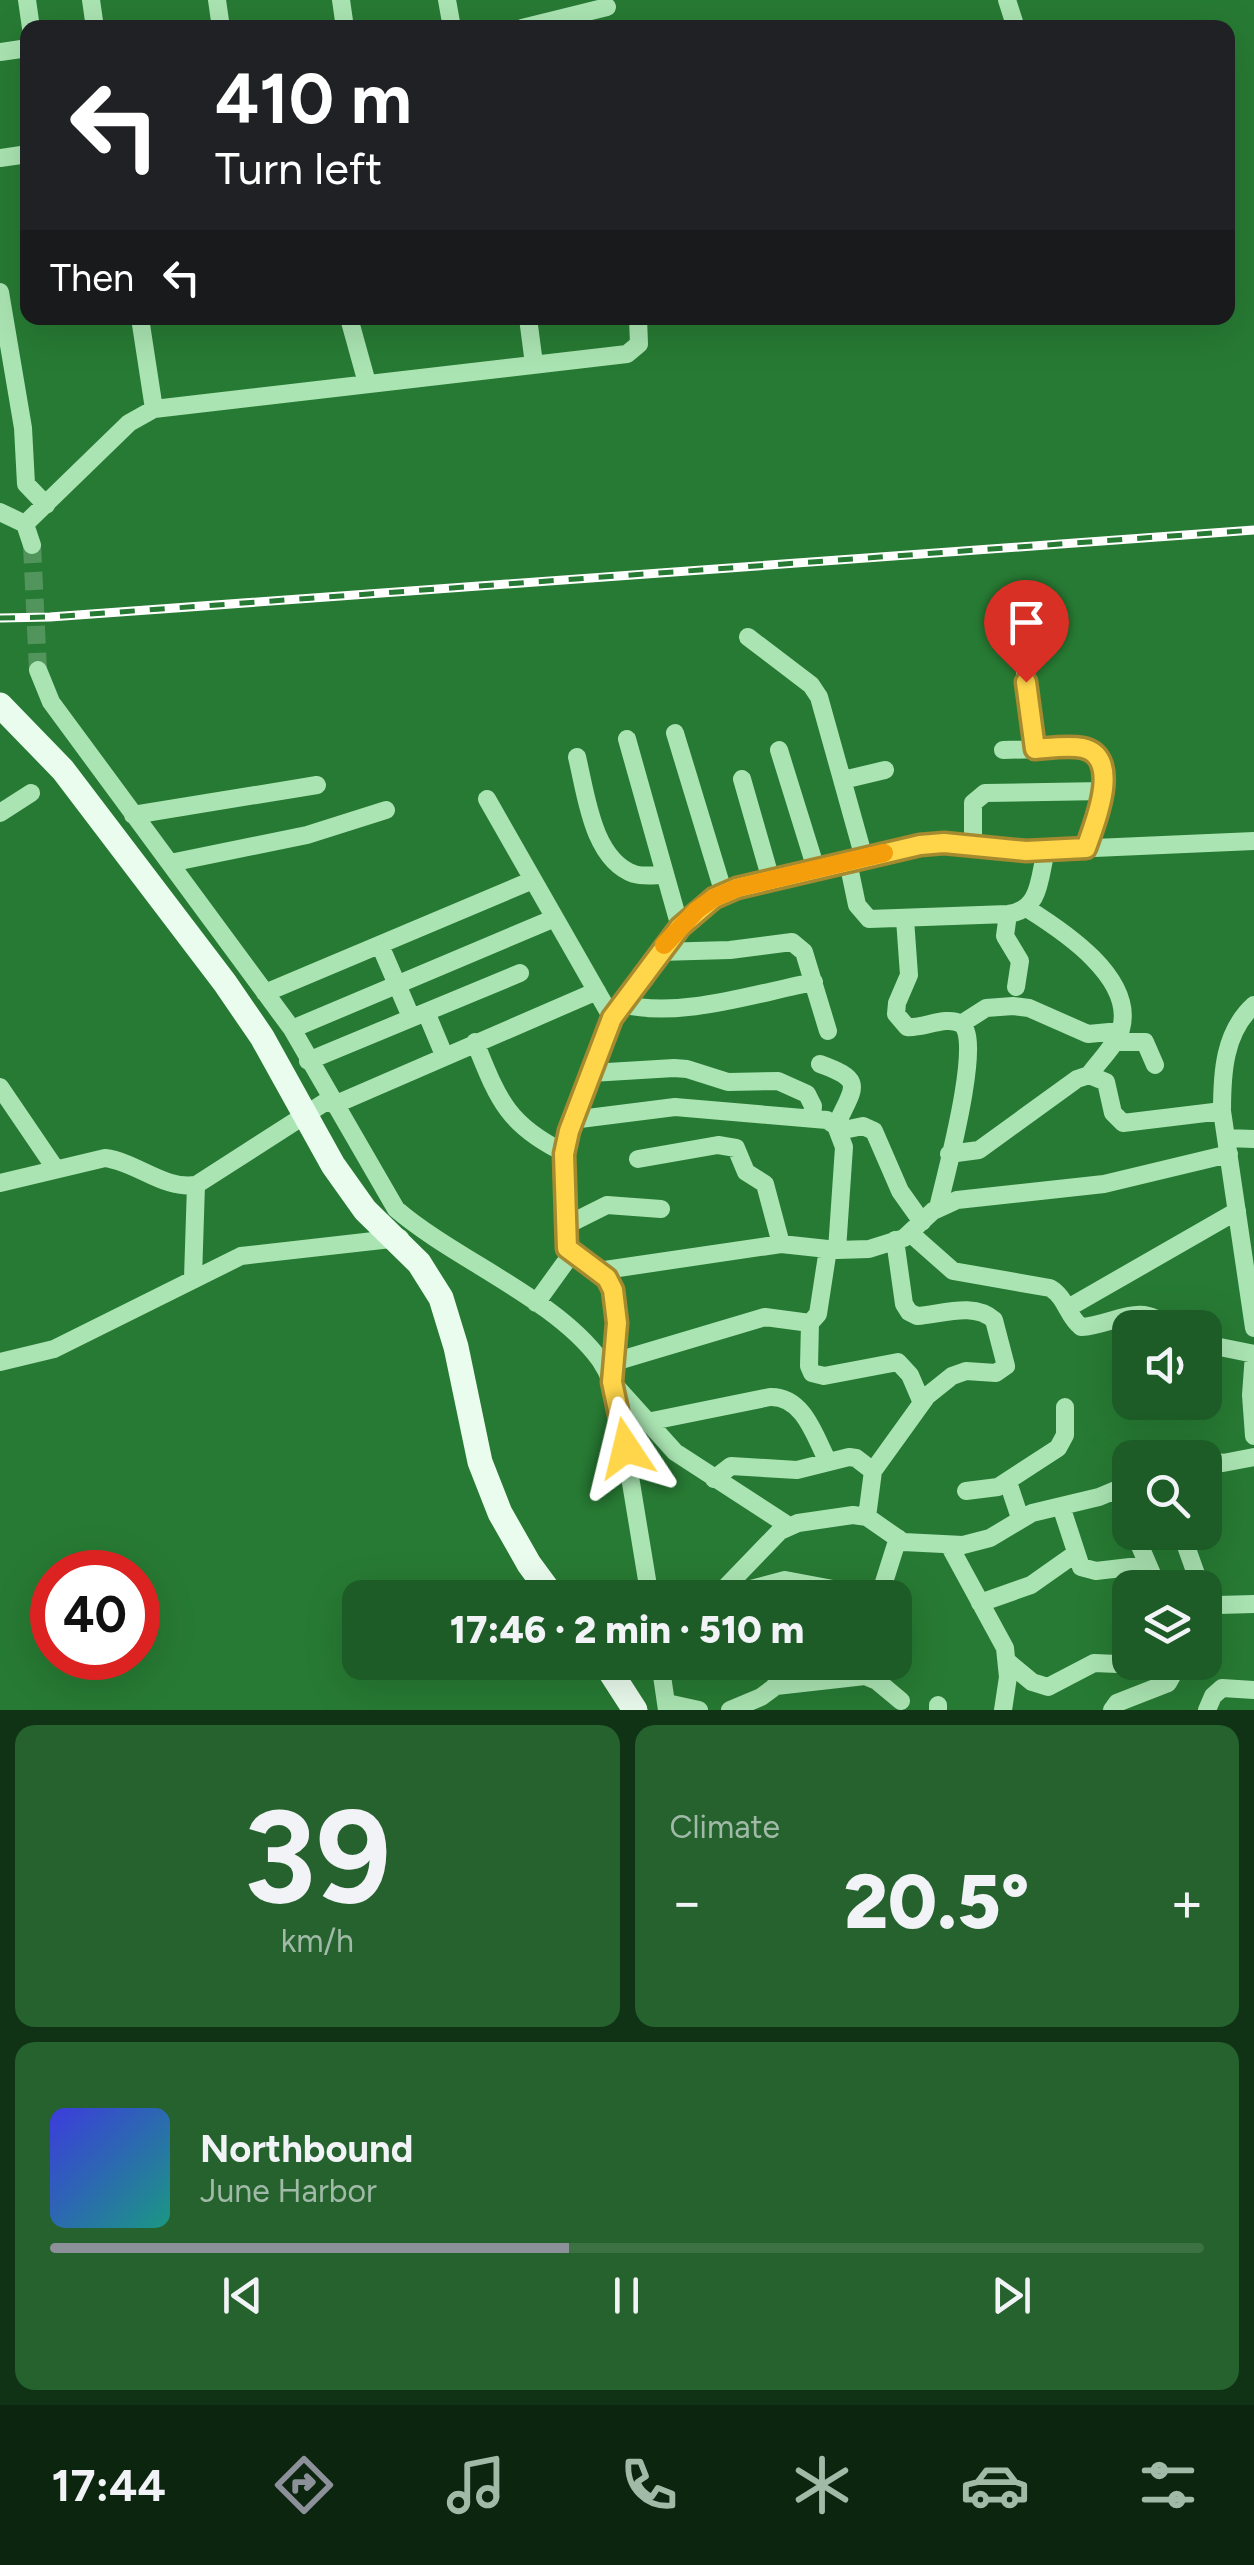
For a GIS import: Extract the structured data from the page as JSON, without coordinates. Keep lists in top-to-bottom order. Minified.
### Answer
{"page":{"turn":["410 m","Turn left"],"then":"Then","limit":"40","trip":"17:46 · 2 min · 510 m","tile":[["39","km/h"],"Climate"],"heat":["−","20.5°","+"],"song":["Northbound","June Harbor"],"tabs":"17:44"}}
